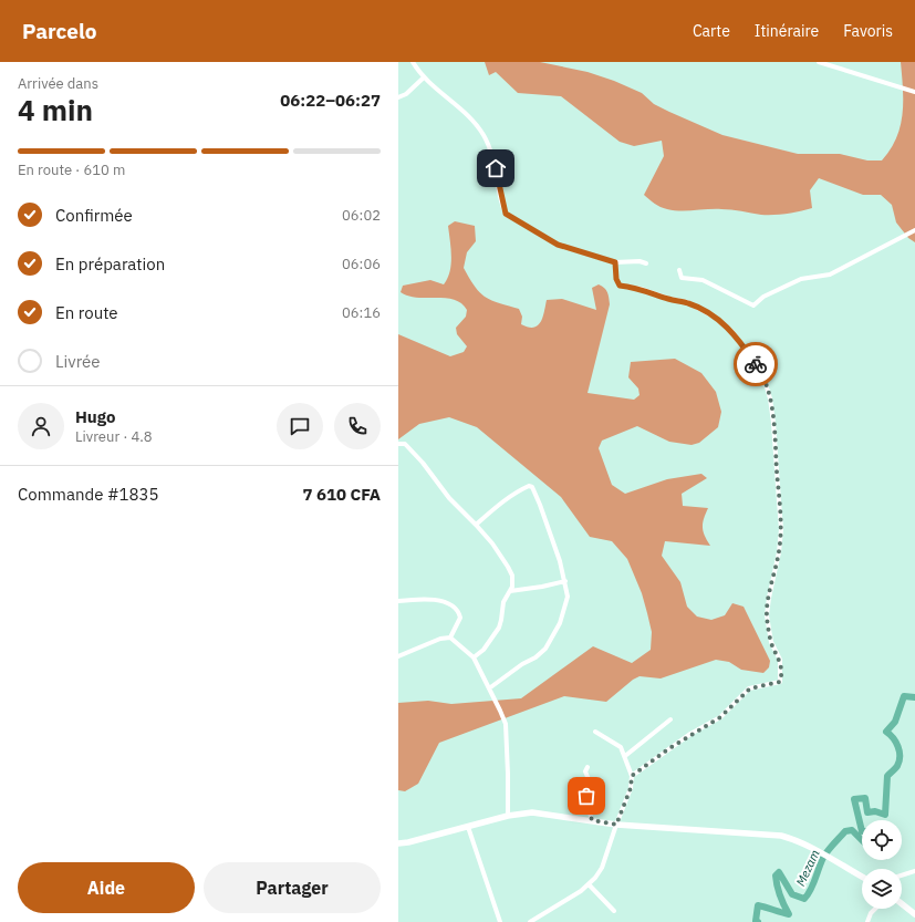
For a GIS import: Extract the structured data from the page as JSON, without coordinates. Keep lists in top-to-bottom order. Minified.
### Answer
{"water":["Mezam"],"page":{"header":"Parcelo","nav":["Carte","Itinéraire","Favoris"],"heading":["4 min","Arrivée dans","06:22–06:27"],"panel":["Hugo","Livreur · 4.8","Commande #1835","7 610 CFA"],"bar":"En route · 610 m","list":[["Confirmée","06:02"],["En préparation","06:06"],["En route","06:16"],"Livrée"],"buttons":["Aide","Partager"]}}
